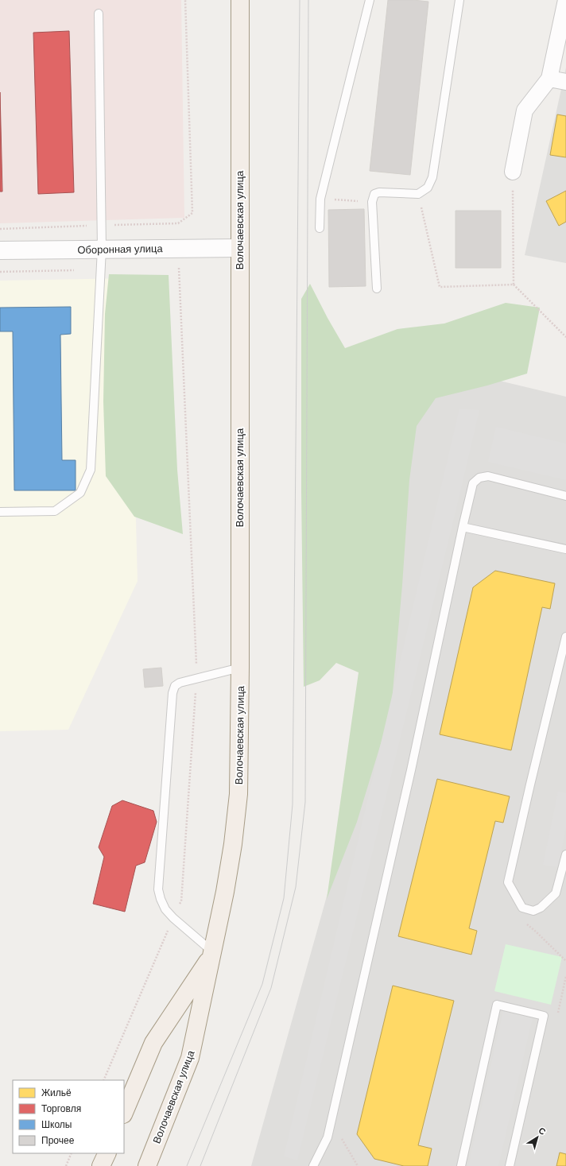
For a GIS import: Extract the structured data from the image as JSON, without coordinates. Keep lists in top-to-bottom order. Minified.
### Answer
{"streets":{"main road":["Волочаевская улица"],"street":["Оборонная улица"]},"crossings":[["Волочаевская улица","Оборонная улица"]],"legend":["Жильё","Торговля","Школы","Прочее"],"north":"top right"}
